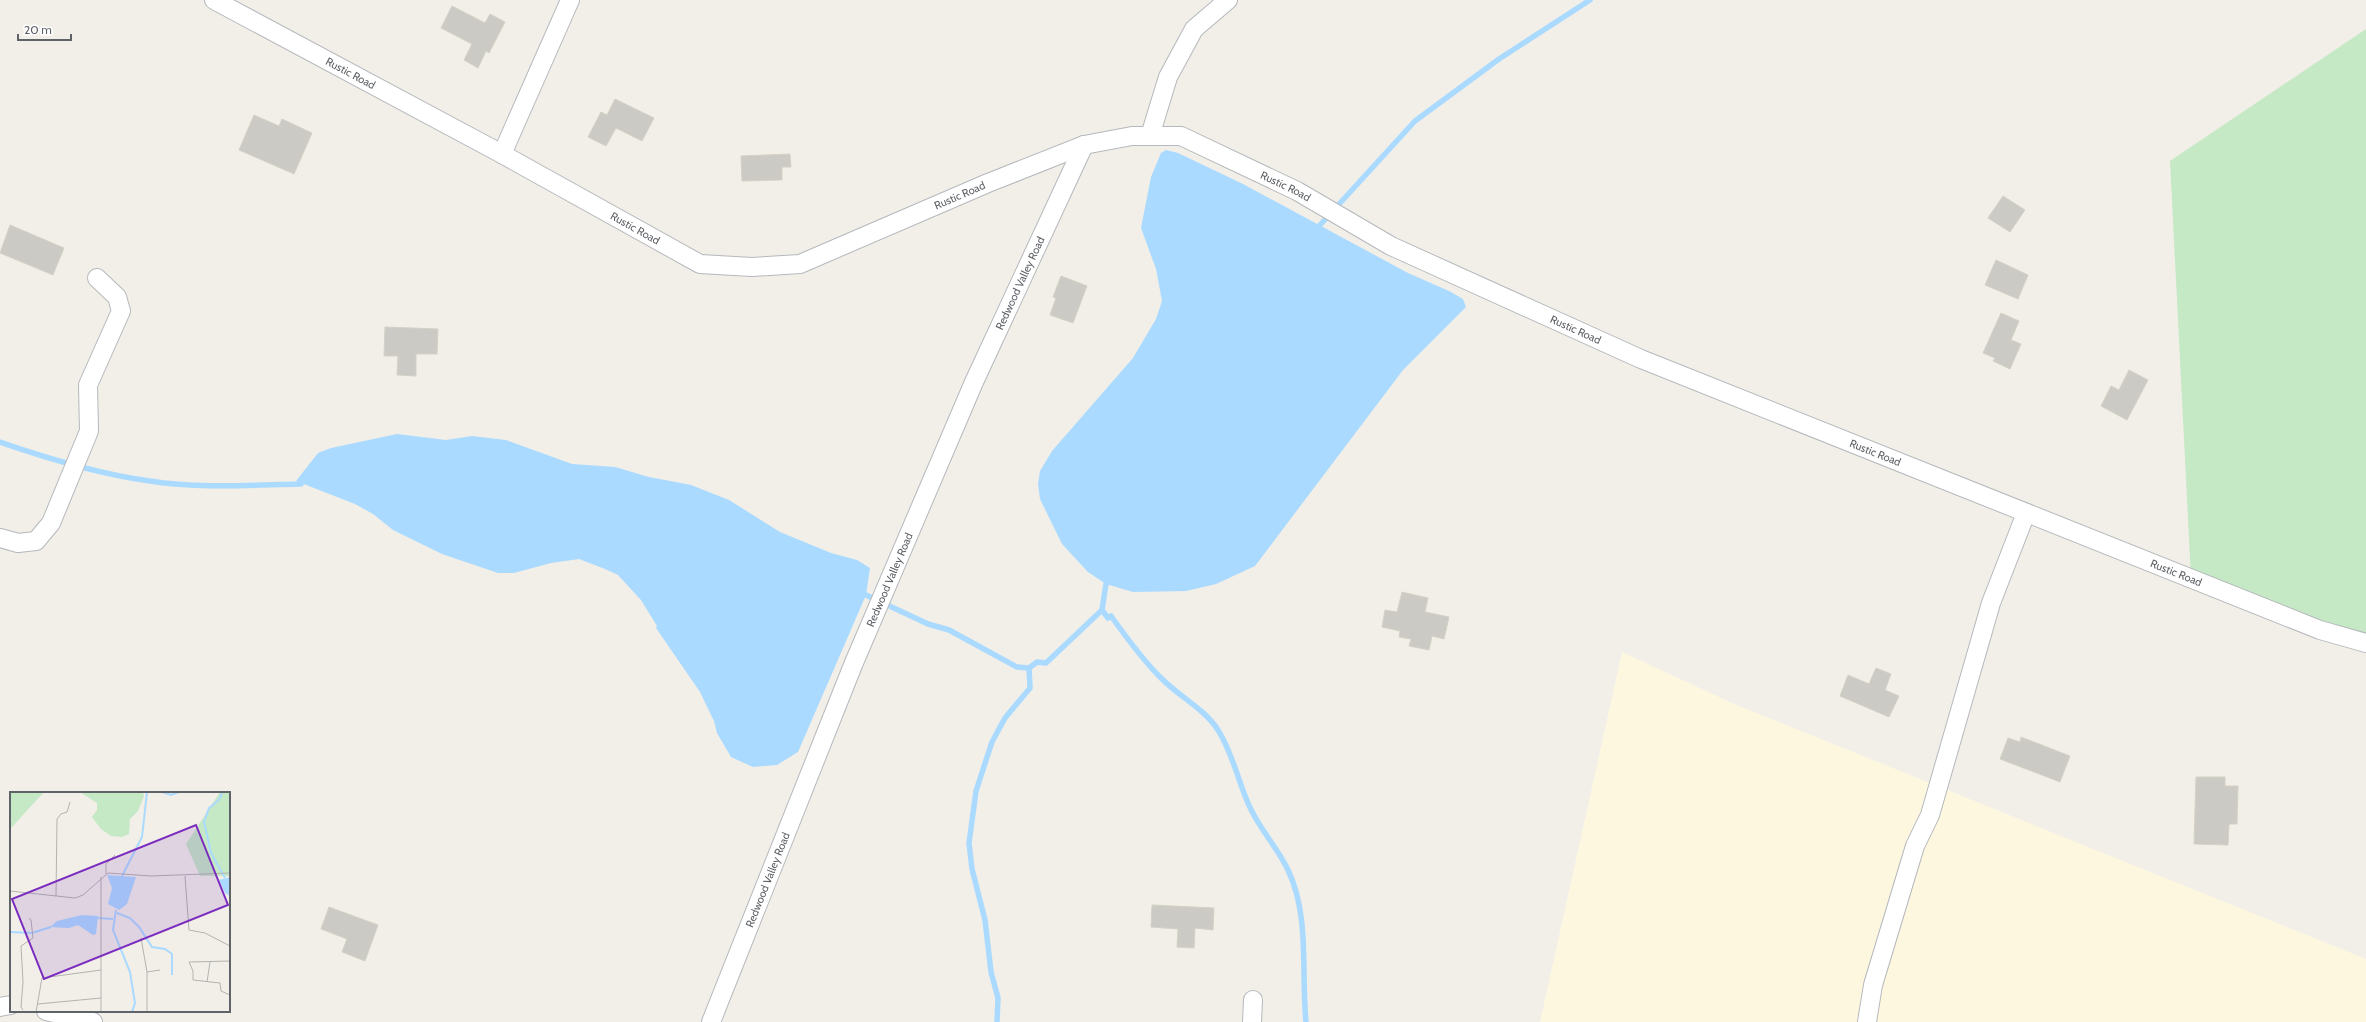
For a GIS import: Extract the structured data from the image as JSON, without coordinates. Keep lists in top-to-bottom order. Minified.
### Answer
{"streets":{"street":["Rustic Road","Redwood Valley Road"]},"crossings":[["Rustic Road","Redwood Valley Road"]],"scale_bar":"20 m"}
